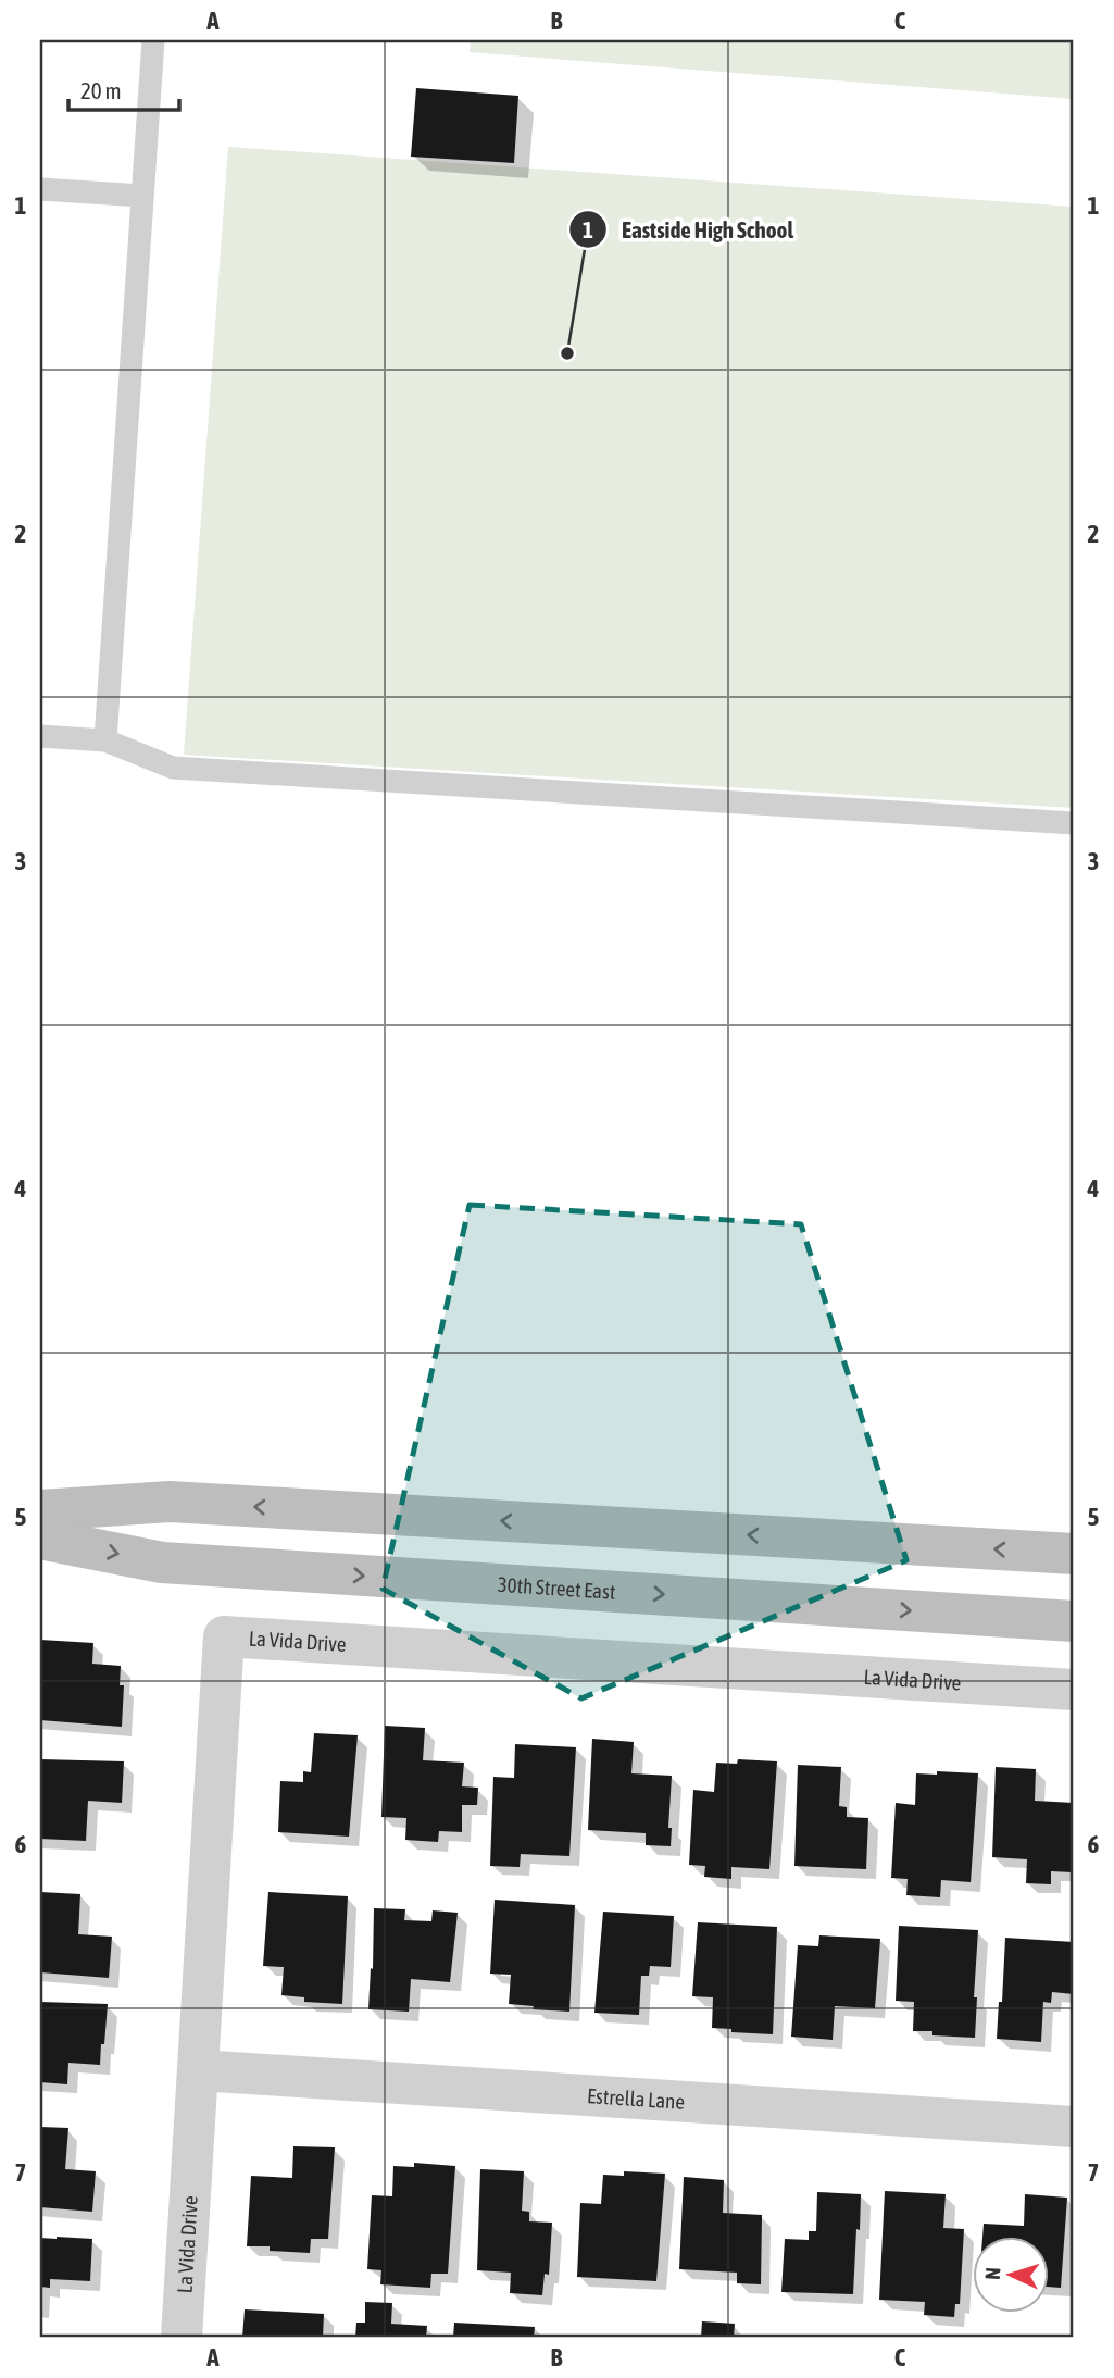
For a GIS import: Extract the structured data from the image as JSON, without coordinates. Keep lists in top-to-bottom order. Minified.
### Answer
{"streets":{"main road":["30th Street East"],"street":["La Vida Drive","Estrella Lane"]},"crossings":[["La Vida Drive","Estrella Lane"]],"places":["Eastside High School"],"scale_bar":"20 m","north":"left","grid":{"columns":["A","B","C"],"rows":["1","2","3","4","5","6","7"]}}
